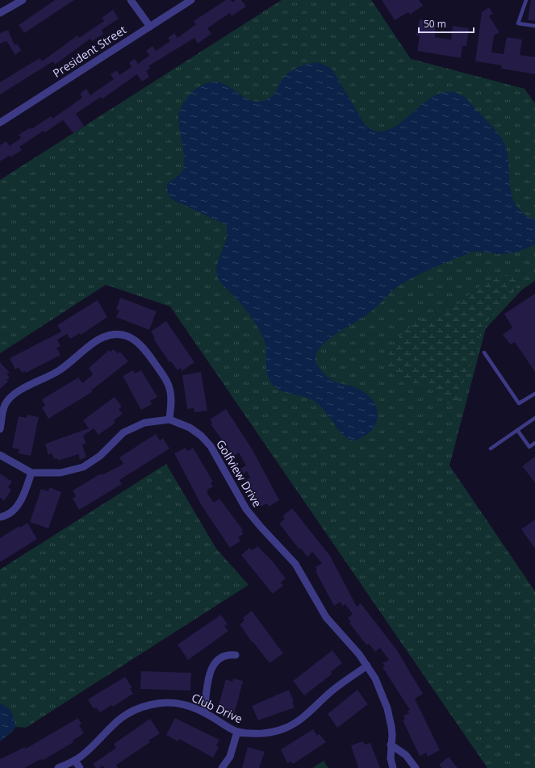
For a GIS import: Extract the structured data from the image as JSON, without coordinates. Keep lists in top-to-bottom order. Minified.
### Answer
{"streets":{"street":["President Street","Golfview Drive","Club Drive"]},"crossings":[["Golfview Drive","Club Drive"]],"scale_bar":"50 m"}
